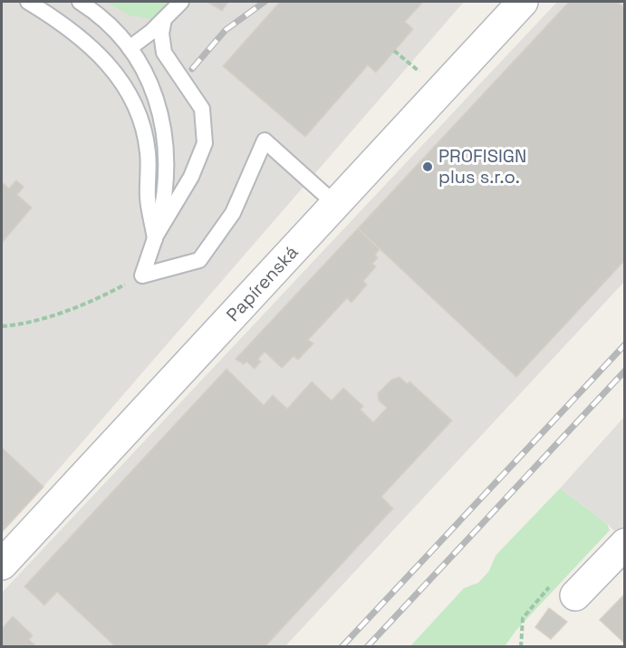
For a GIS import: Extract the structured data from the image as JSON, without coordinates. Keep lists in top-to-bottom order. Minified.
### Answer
{"streets":{"street":["Papírenská"]},"places":["PROFISIGN plus s.r.o."]}
